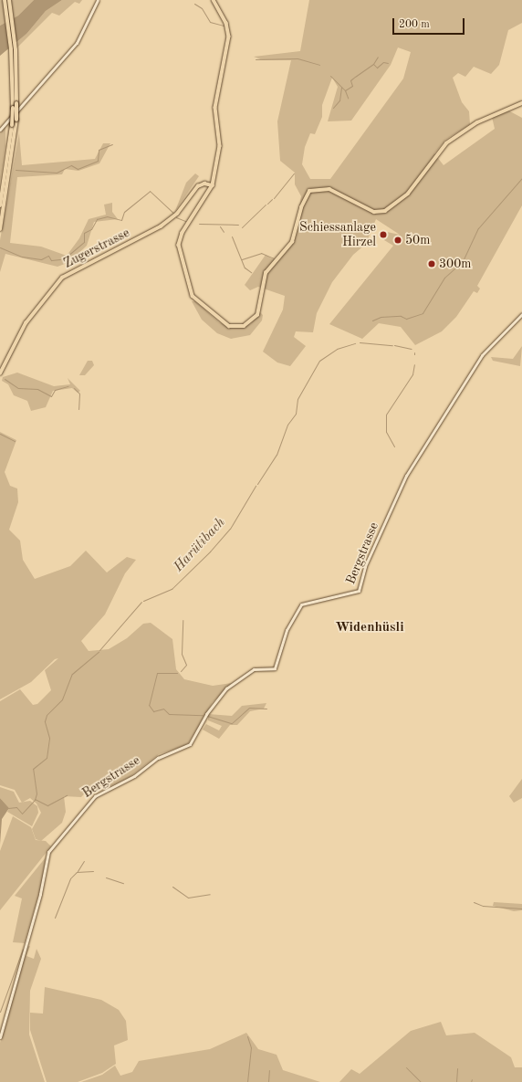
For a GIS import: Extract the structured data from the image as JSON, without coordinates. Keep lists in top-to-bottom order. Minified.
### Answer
{"streets":{"main road":["Zugerstrasse"],"street":["Bergstrasse"]},"districts":["Widenhüsli"],"water":["Harütibach"],"places":["Schiessanlage Hirzel","50m","300m"],"scale_bar":"200 m"}
